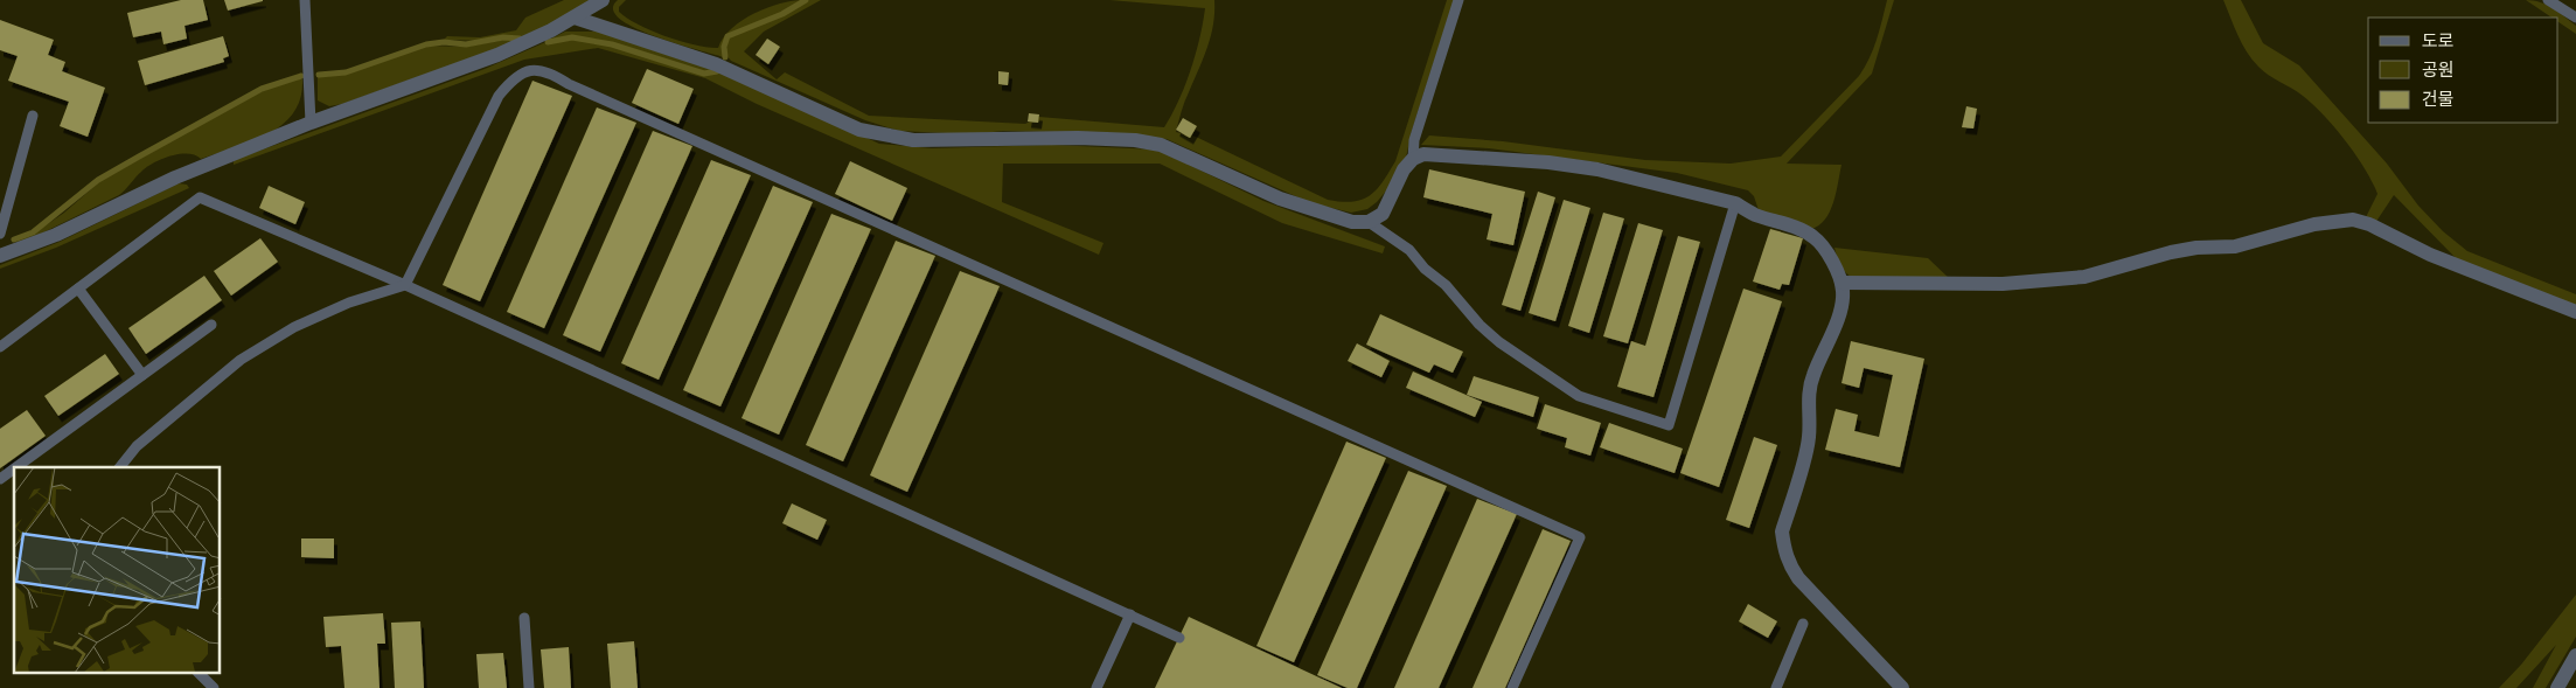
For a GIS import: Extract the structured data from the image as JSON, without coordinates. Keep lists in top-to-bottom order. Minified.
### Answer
{"legend":["도로","공원","건물"]}
